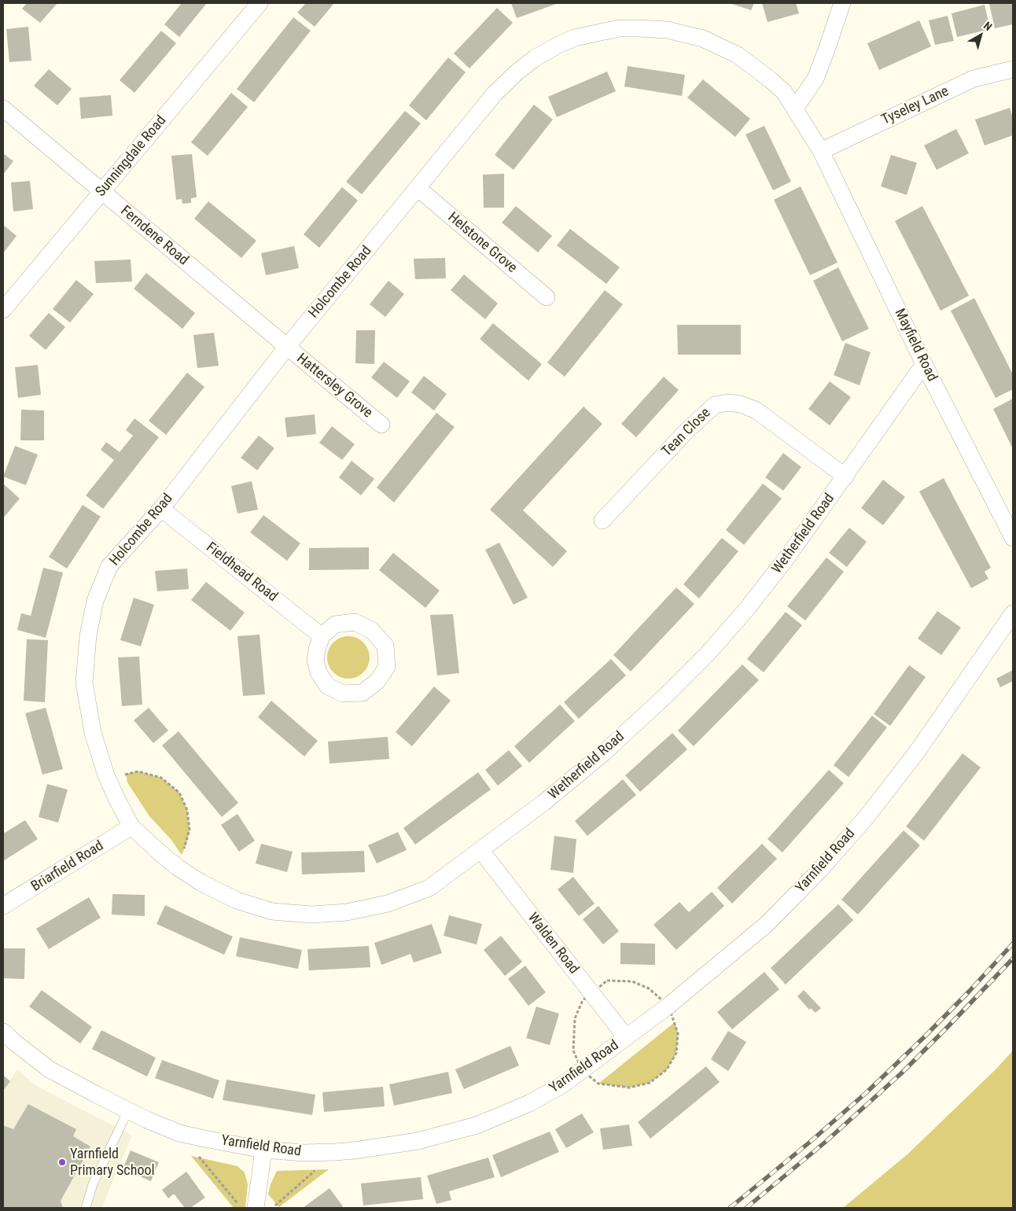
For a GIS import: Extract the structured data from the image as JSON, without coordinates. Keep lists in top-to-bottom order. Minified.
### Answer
{"streets":{"street":["Tyseley Lane","Sunningdale Road","Ferndene Road","Helstone Grove","Holcombe Road","Mayfield Road","Hattersley Grove","Tean Close","Wetherfield Road","Fieldhead Road","Yarnfield Road","Briarfield Road","Walden Road"]},"crossings":[["Tyseley Lane","Holcombe Road"],["Tyseley Lane","Mayfield Road"],["Sunningdale Road","Ferndene Road"],["Ferndene Road","Holcombe Road"],["Ferndene Road","Hattersley Grove"],["Helstone Grove","Holcombe Road"],["Holcombe Road","Mayfield Road"],["Holcombe Road","Hattersley Grove"],["Holcombe Road","Wetherfield Road"],["Holcombe Road","Fieldhead Road"],["Holcombe Road","Briarfield Road"],["Mayfield Road","Wetherfield Road"],["Tean Close","Wetherfield Road"],["Wetherfield Road","Briarfield Road"],["Wetherfield Road","Walden Road"],["Yarnfield Road","Walden Road"]],"places":["Yarnfield Primary School"],"north":"top right"}
